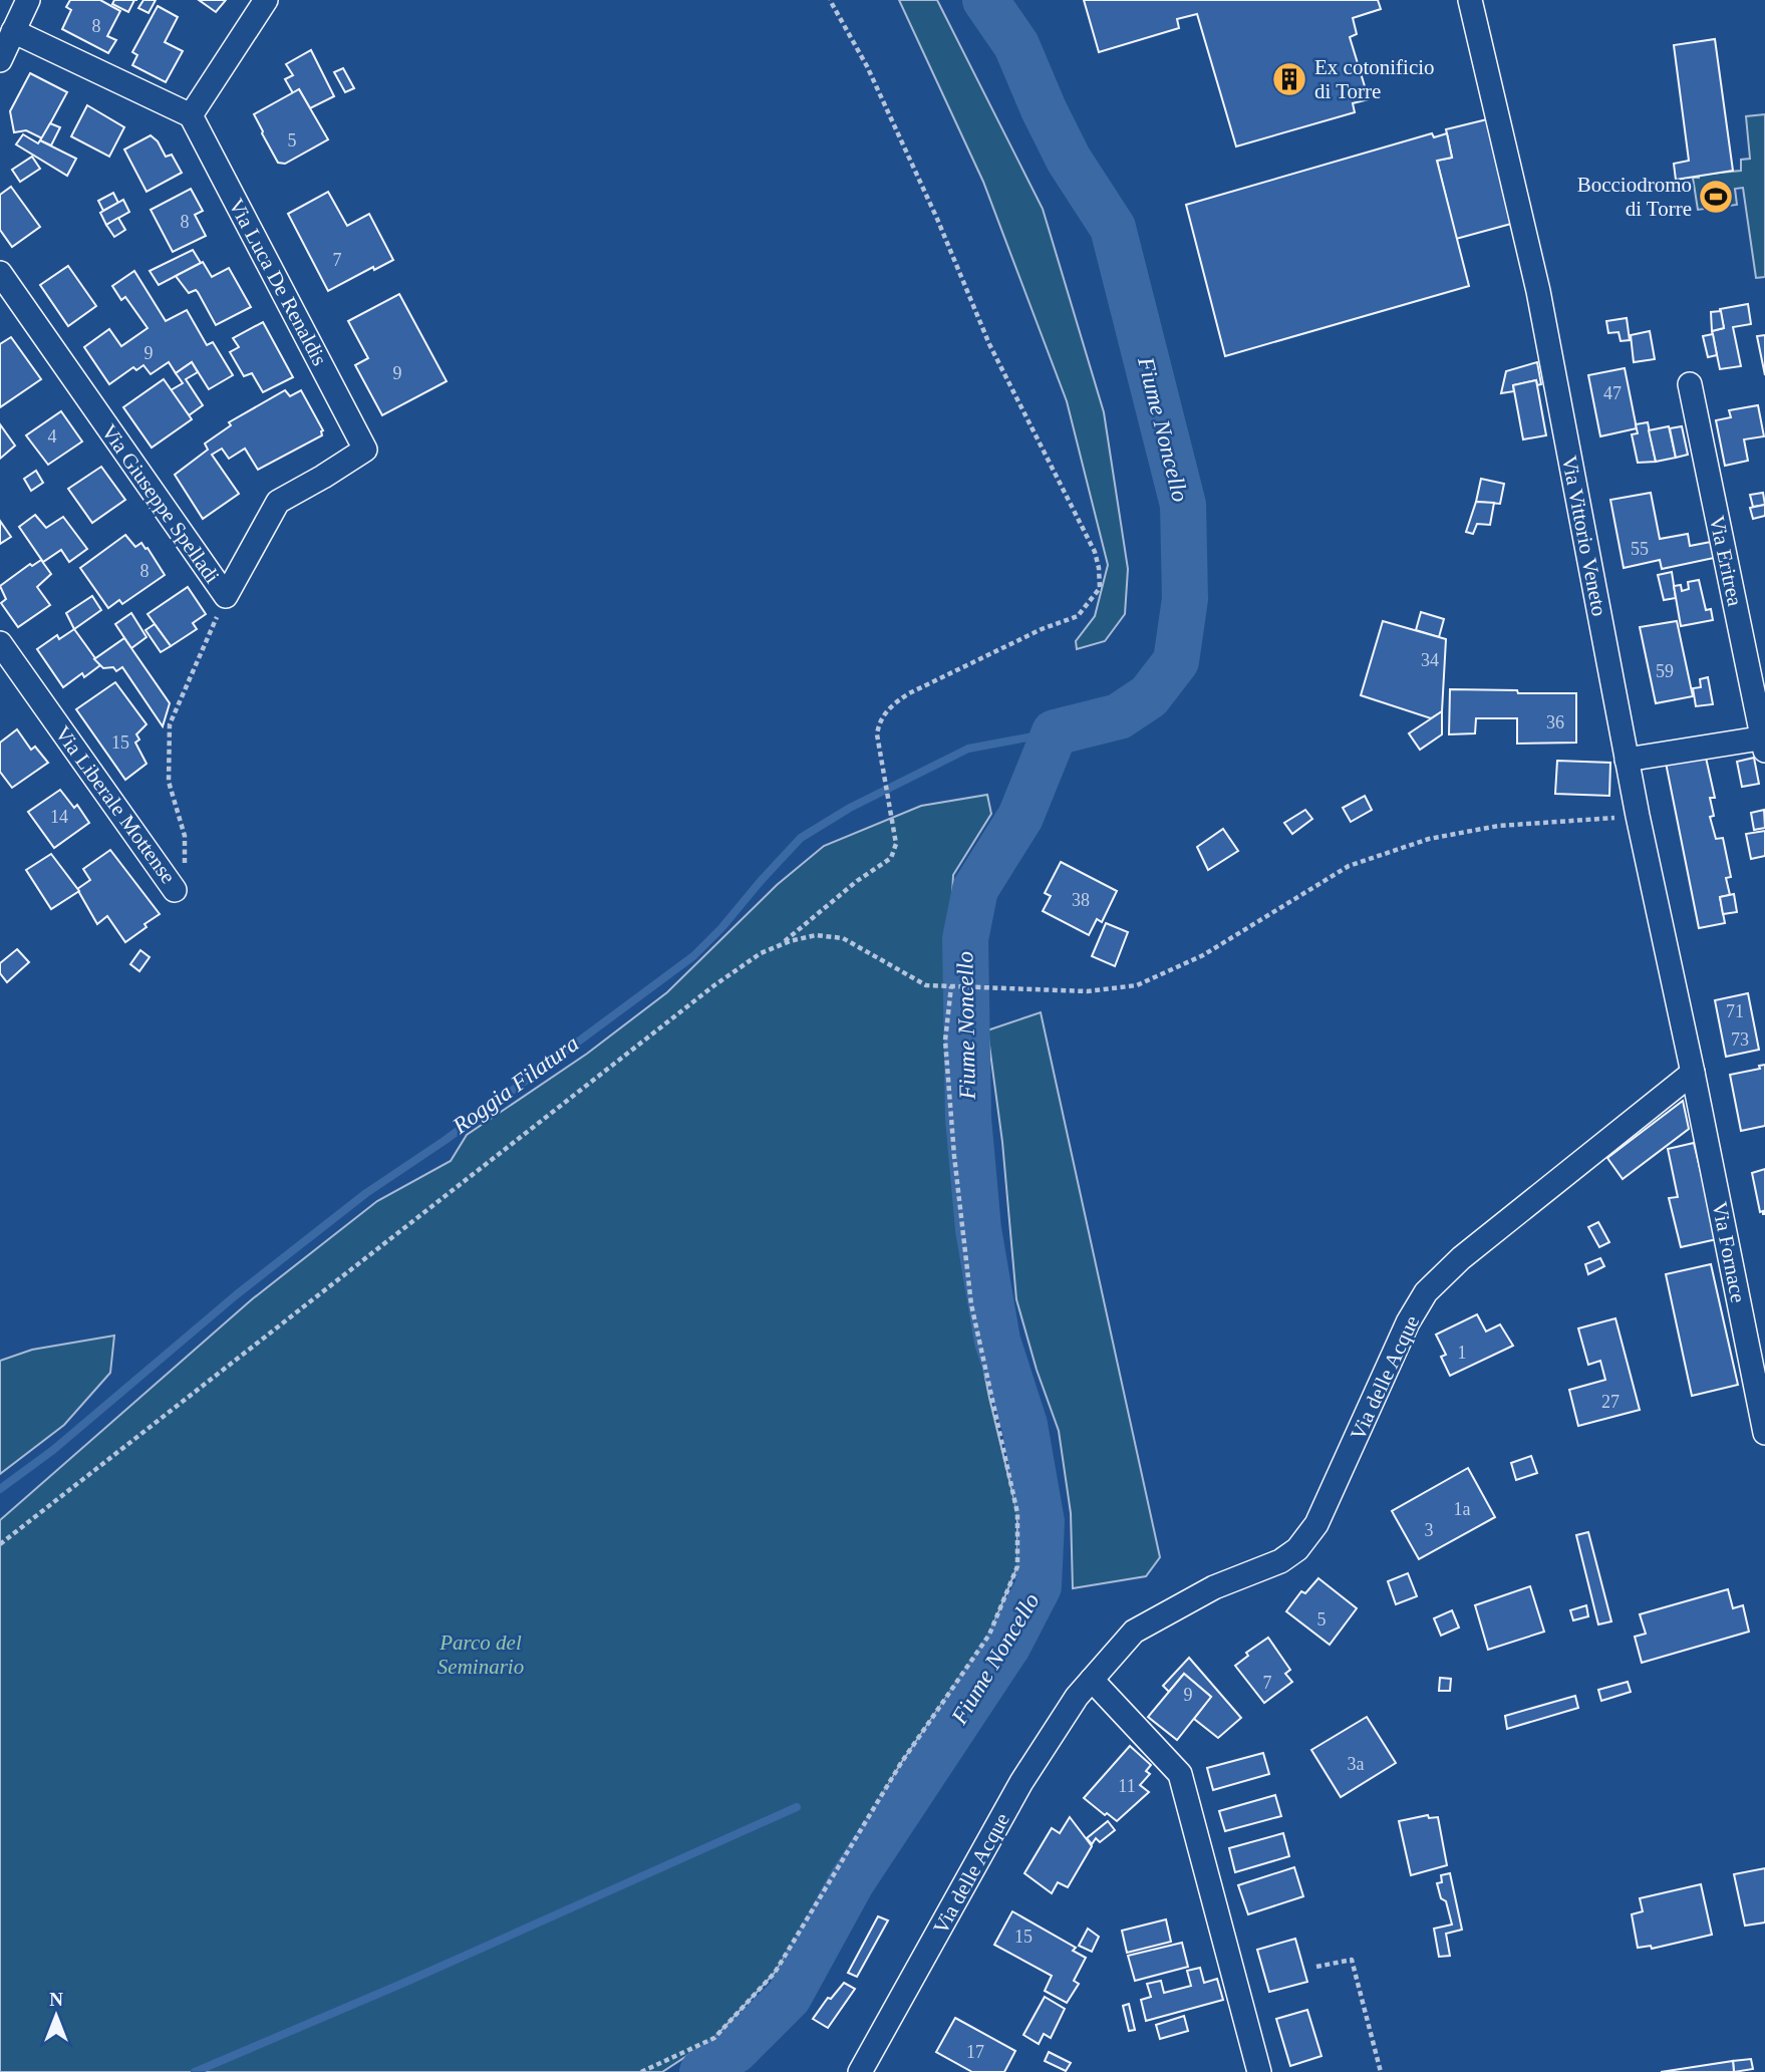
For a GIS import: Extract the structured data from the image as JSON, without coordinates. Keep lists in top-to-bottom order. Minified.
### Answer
{"streets":{"street":["Via Luca De Renaldis","Via Giuseppe Spelladi","Via Vittorio Veneto","Via Eritrea","Via Liberale Mottense","Via Fornace","Via delle Acque"]},"crossings":[["Via Luca De Renaldis","Via Giuseppe Spelladi"],["Via Giuseppe Spelladi","Via Liberale Mottense"],["Via Vittorio Veneto","Via Eritrea"],["Via Vittorio Veneto","Via Fornace"],["Via Vittorio Veneto","Via delle Acque"],["Via Fornace","Via delle Acque"]],"water":["Fiume Noncello","Roggia Filatura"],"parks":["Parco del Seminario"],"places":{"building":["Ex cotonificio di Torre"],"sports":["Bocciodromo di Torre"]},"house_numbers":["8","5","8","7","9","9","47","4","55","8","34","59","36","15","14","38","71","73","1","27","1a","3","5","7","9","3a","11","15","17"],"north":"top"}
